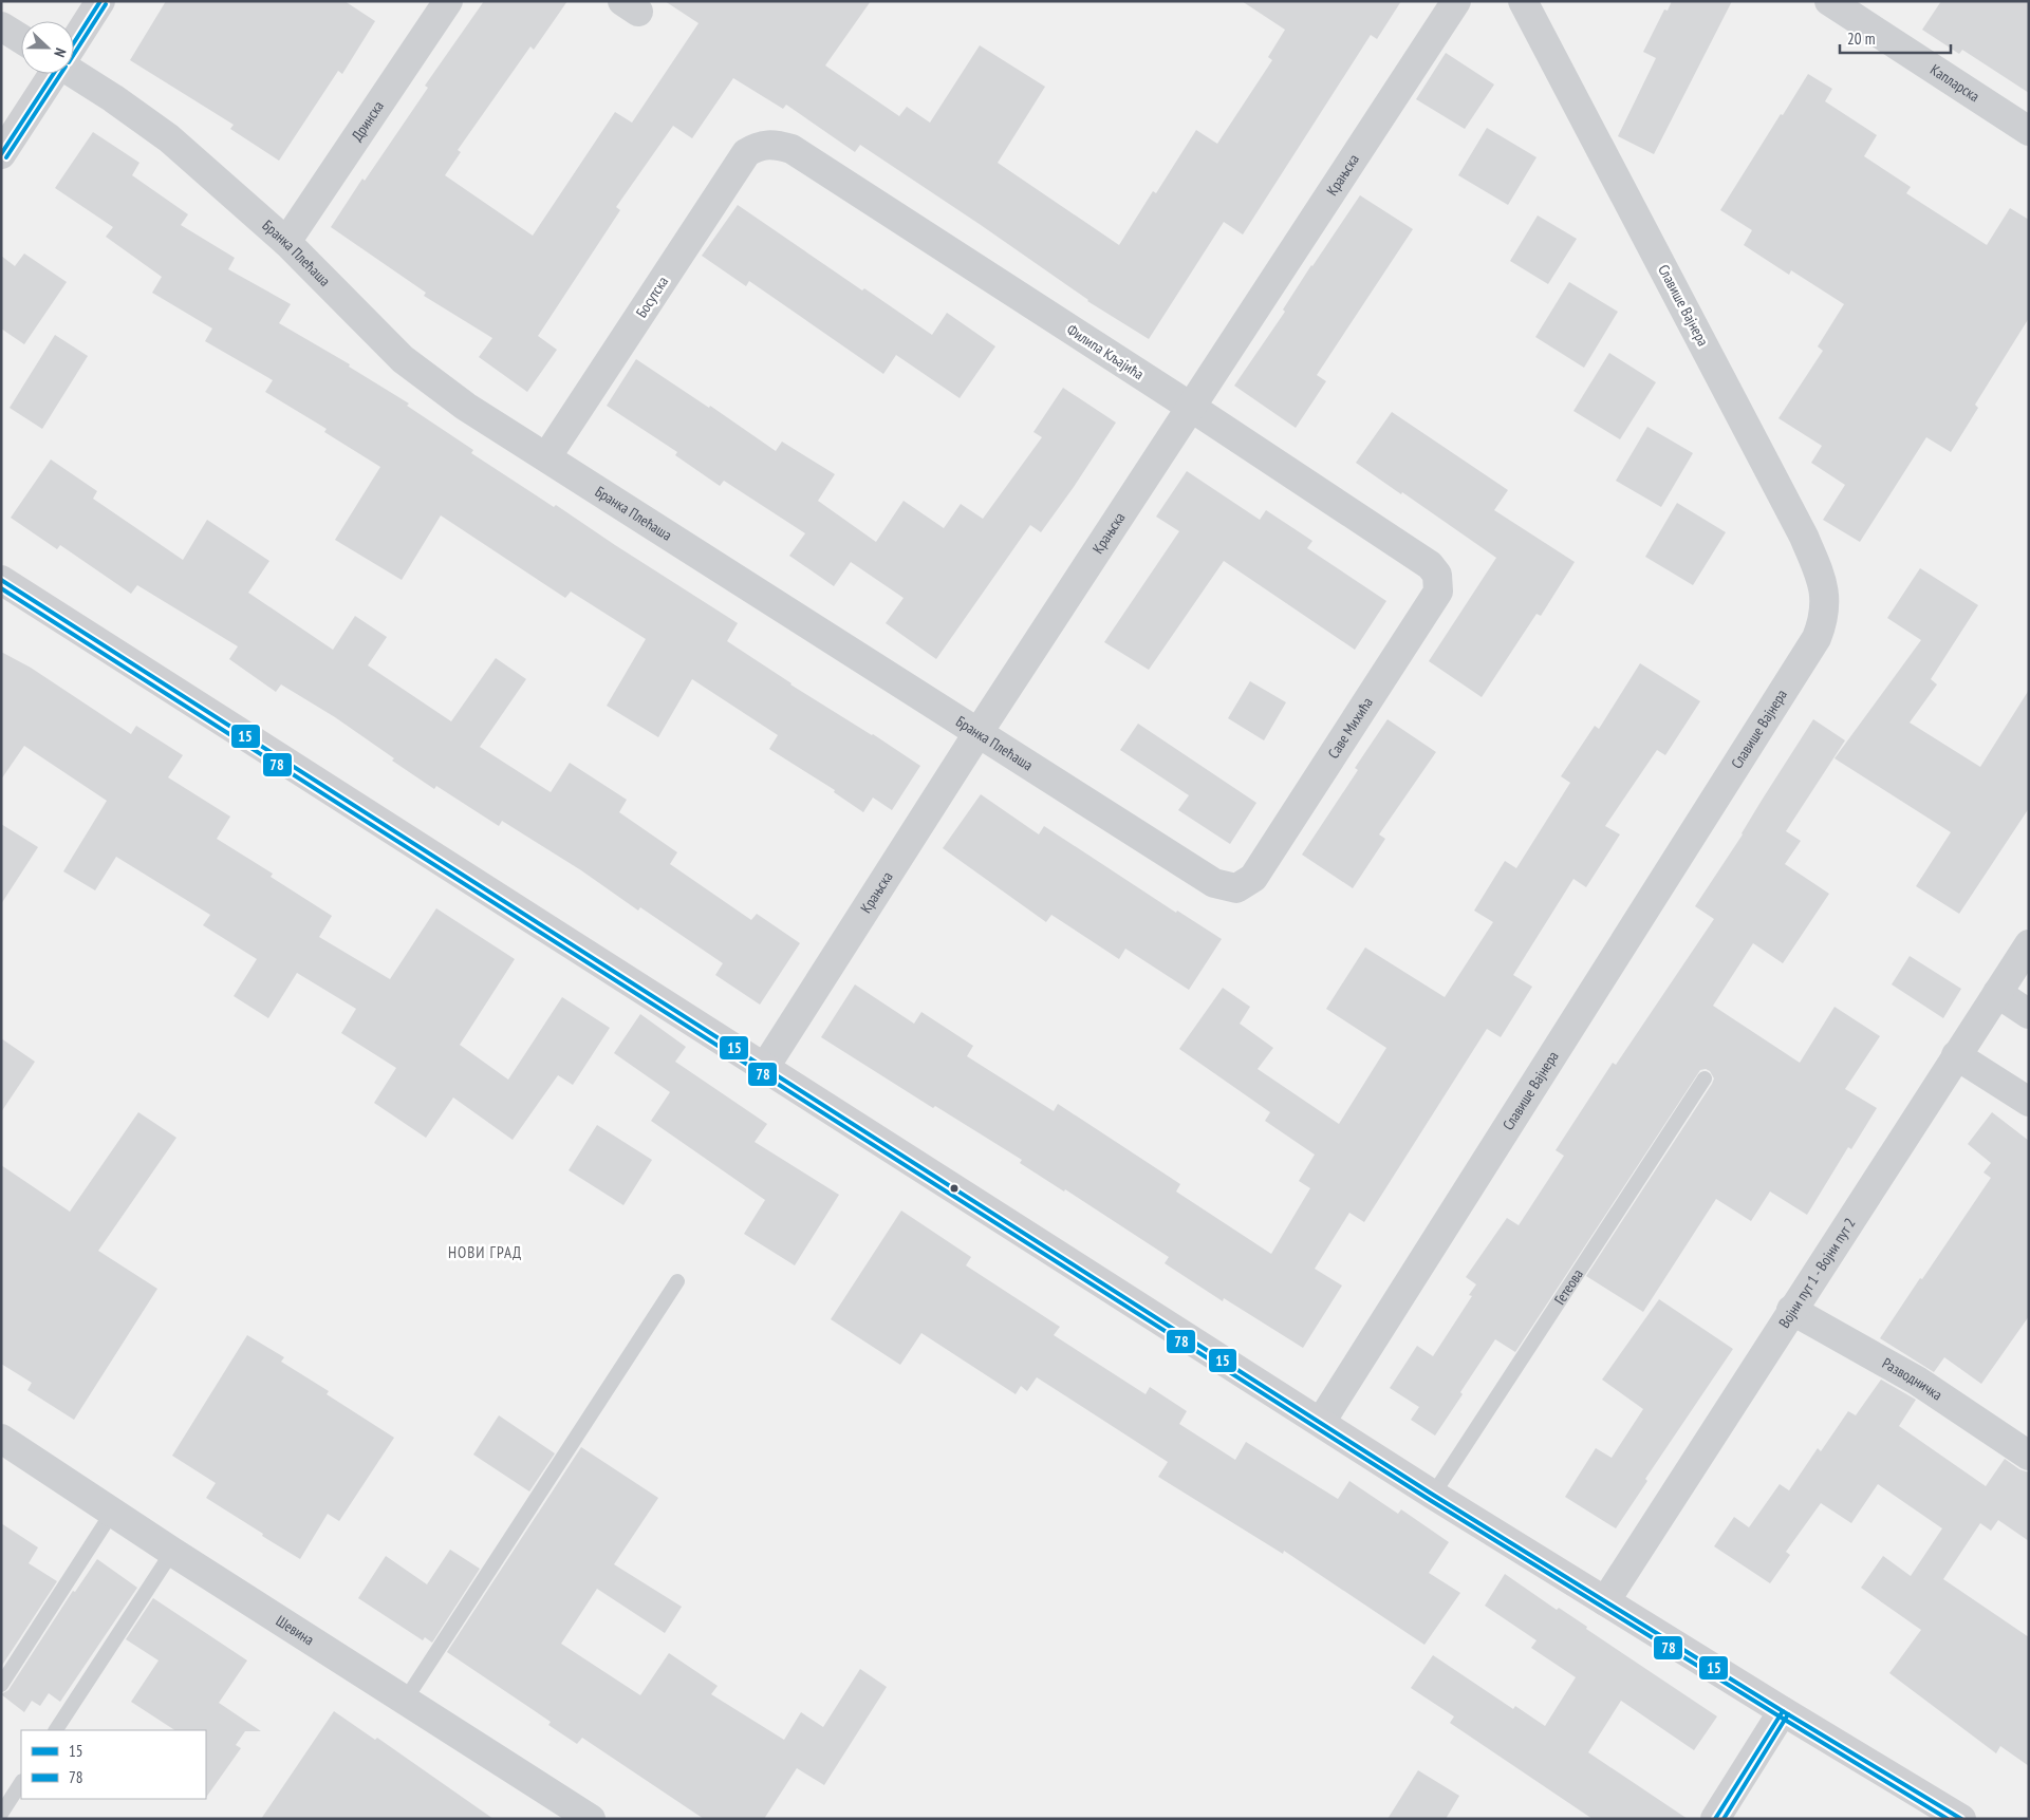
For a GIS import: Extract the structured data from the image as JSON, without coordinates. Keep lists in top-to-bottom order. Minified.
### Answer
{"streets":{"street":["Капларска","Дринска","Крањска","Бранка Плећаша","Босутска","Славише Вајнера","Филипа Кљајића","Саве Михића","Војни пут 1 - Војни пут 2","Разводничка","Шевина"],"lane":["Гетеова"]},"crossings":[["Дринска","Бранка Плећаша"],["Крањска","Бранка Плећаша"],["Крањска","Филипа Кљајића"],["Бранка Плећаша","Босутска"],["Бранка Плећаша","Саве Михића"],["Босутска","Филипа Кљајића"],["Филипа Кљајића","Саве Михића"],["Војни пут 1 - Војни пут 2","Разводничка"]],"districts":["НОВИ ГРАД"],"lines":["transit line 15","transit line 78"],"legend":["15","78"],"scale_bar":"20 m","north":"right"}
